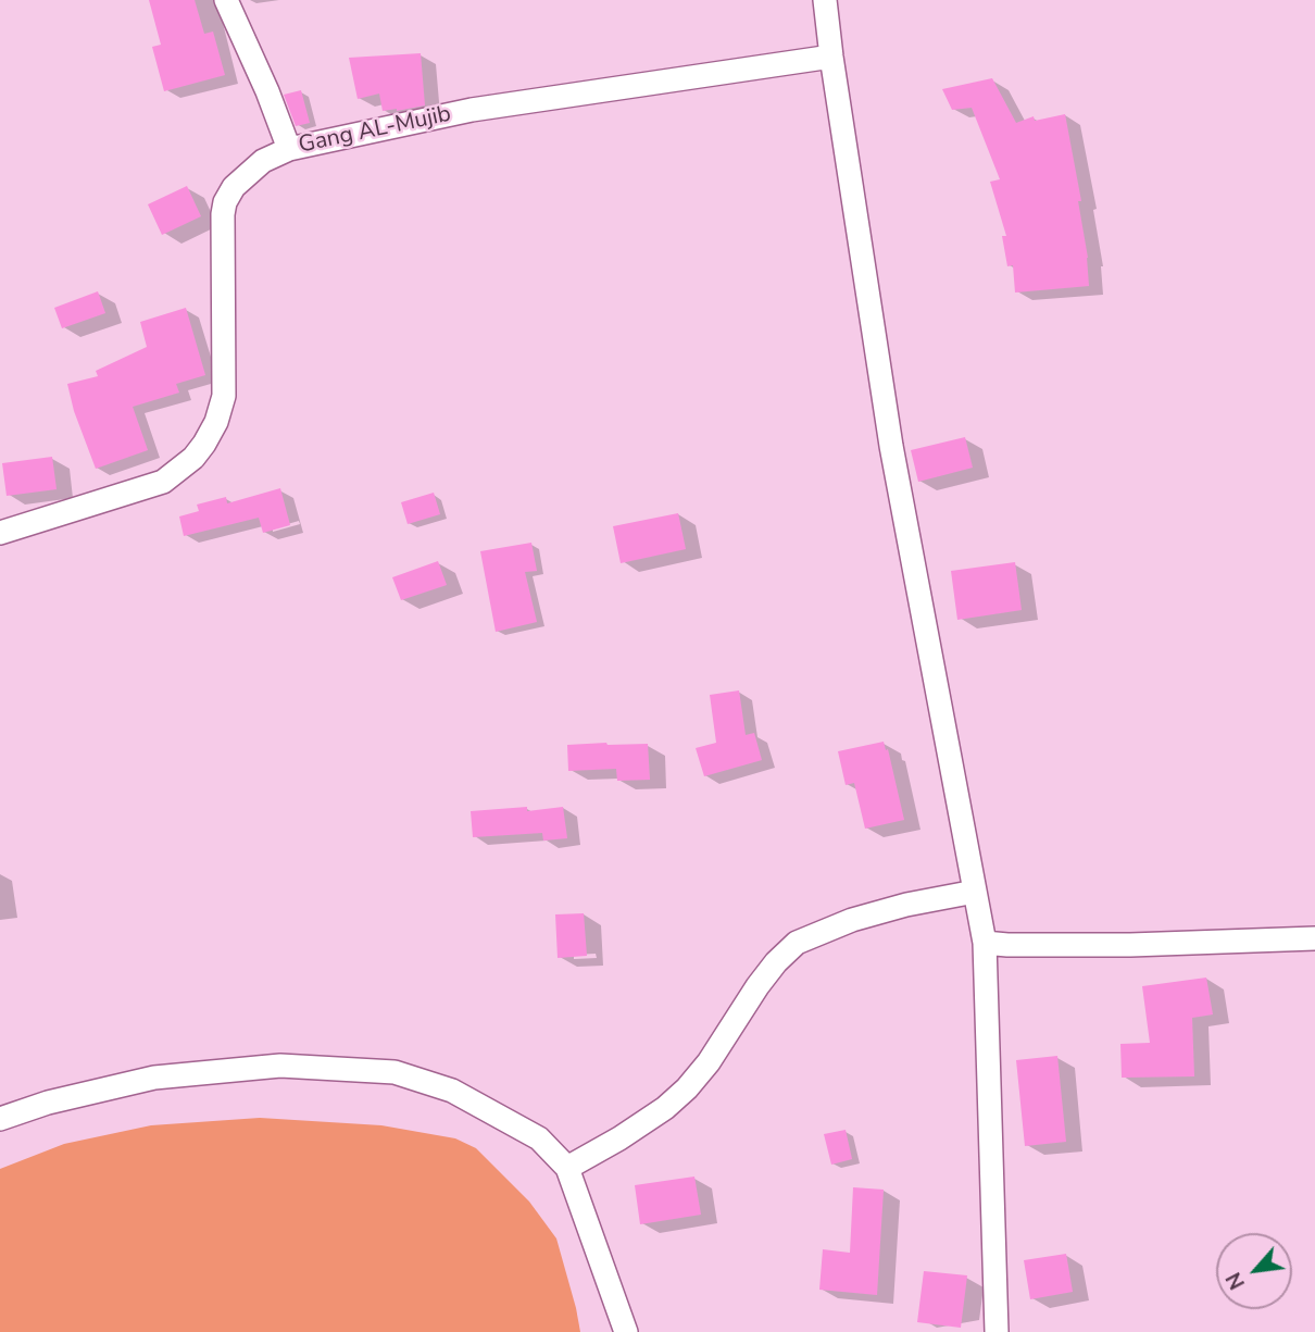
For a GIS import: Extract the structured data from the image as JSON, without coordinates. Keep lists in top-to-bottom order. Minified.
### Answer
{"streets":{"street":["Gang AL-Mujib"]},"north":"bottom left"}
